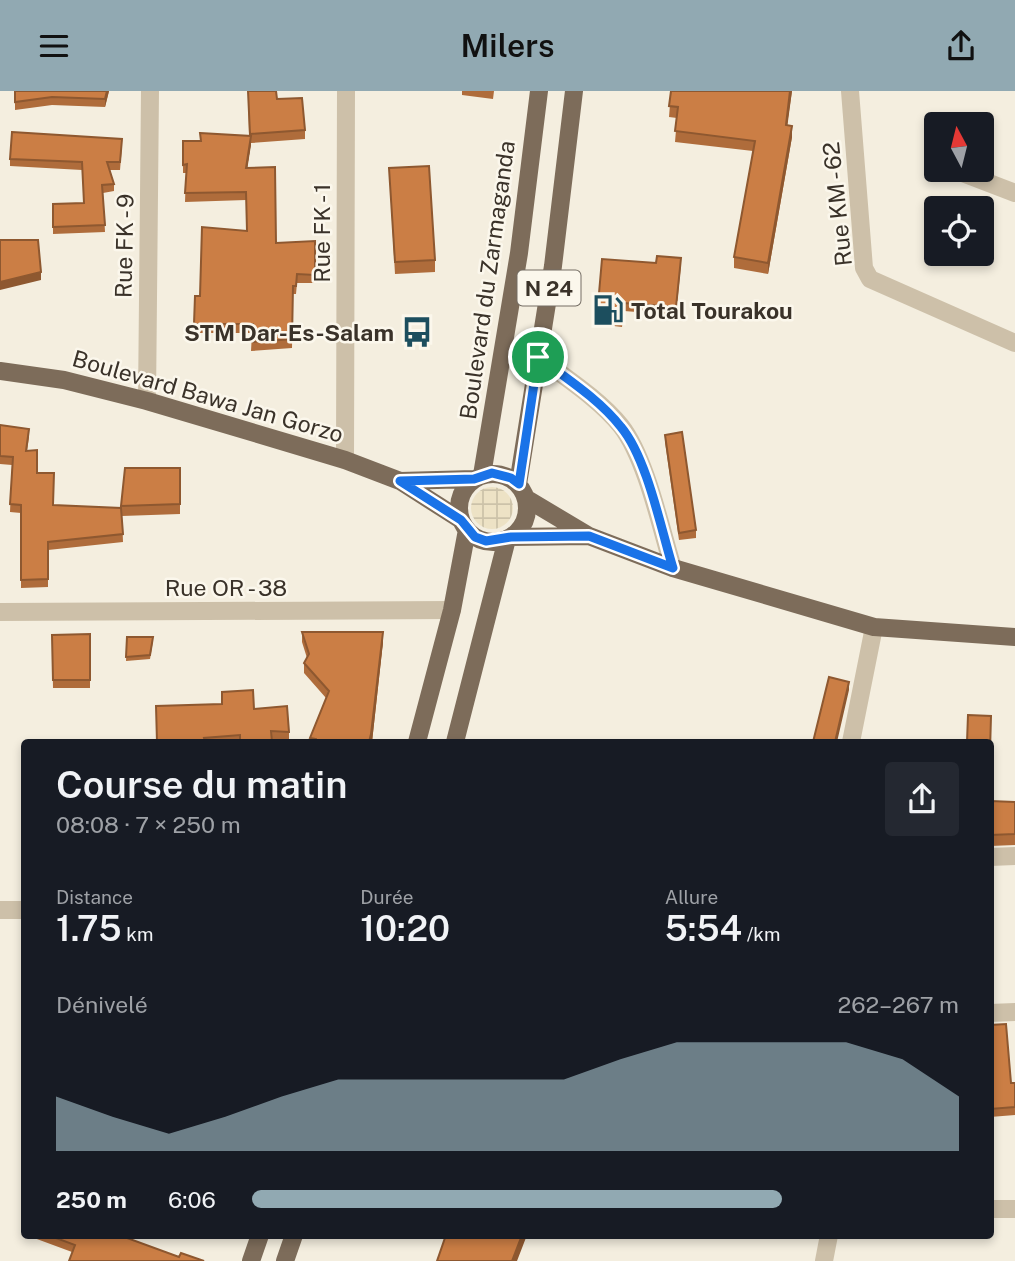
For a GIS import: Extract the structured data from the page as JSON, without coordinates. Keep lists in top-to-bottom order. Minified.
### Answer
{"streets":{"main road":["Boulevard du Zarmaganda","N 24","Boulevard Bawa Jan Gorzo"],"street":["Rue KM - 62","Rue FK - 1","Rue FK - 9","Rue OR - 38"]},"crossings":[["Rue FK - 1","Boulevard Bawa Jan Gorzo"],["Rue FK - 9","Boulevard Bawa Jan Gorzo"],["Boulevard du Zarmaganda","N 24"],["Boulevard du Zarmaganda","Boulevard Bawa Jan Gorzo"],["N 24","Boulevard Bawa Jan Gorzo"]],"places":{"fuel station":["Total Tourakou"],"bus stop":["STM Dar-Es-Salam"]},"north":"top","page":{"header":"Milers","heading":["Course du matin","08:08 · 7 × 250 m"],"stats":[["Distance","1.75 km"],["Durée","10:20"],["Allure","5:54 /km"]],"chart":["Dénivelé","262–267 m"],"list":[{"name":"250 m","note":"6:06"}]}}
